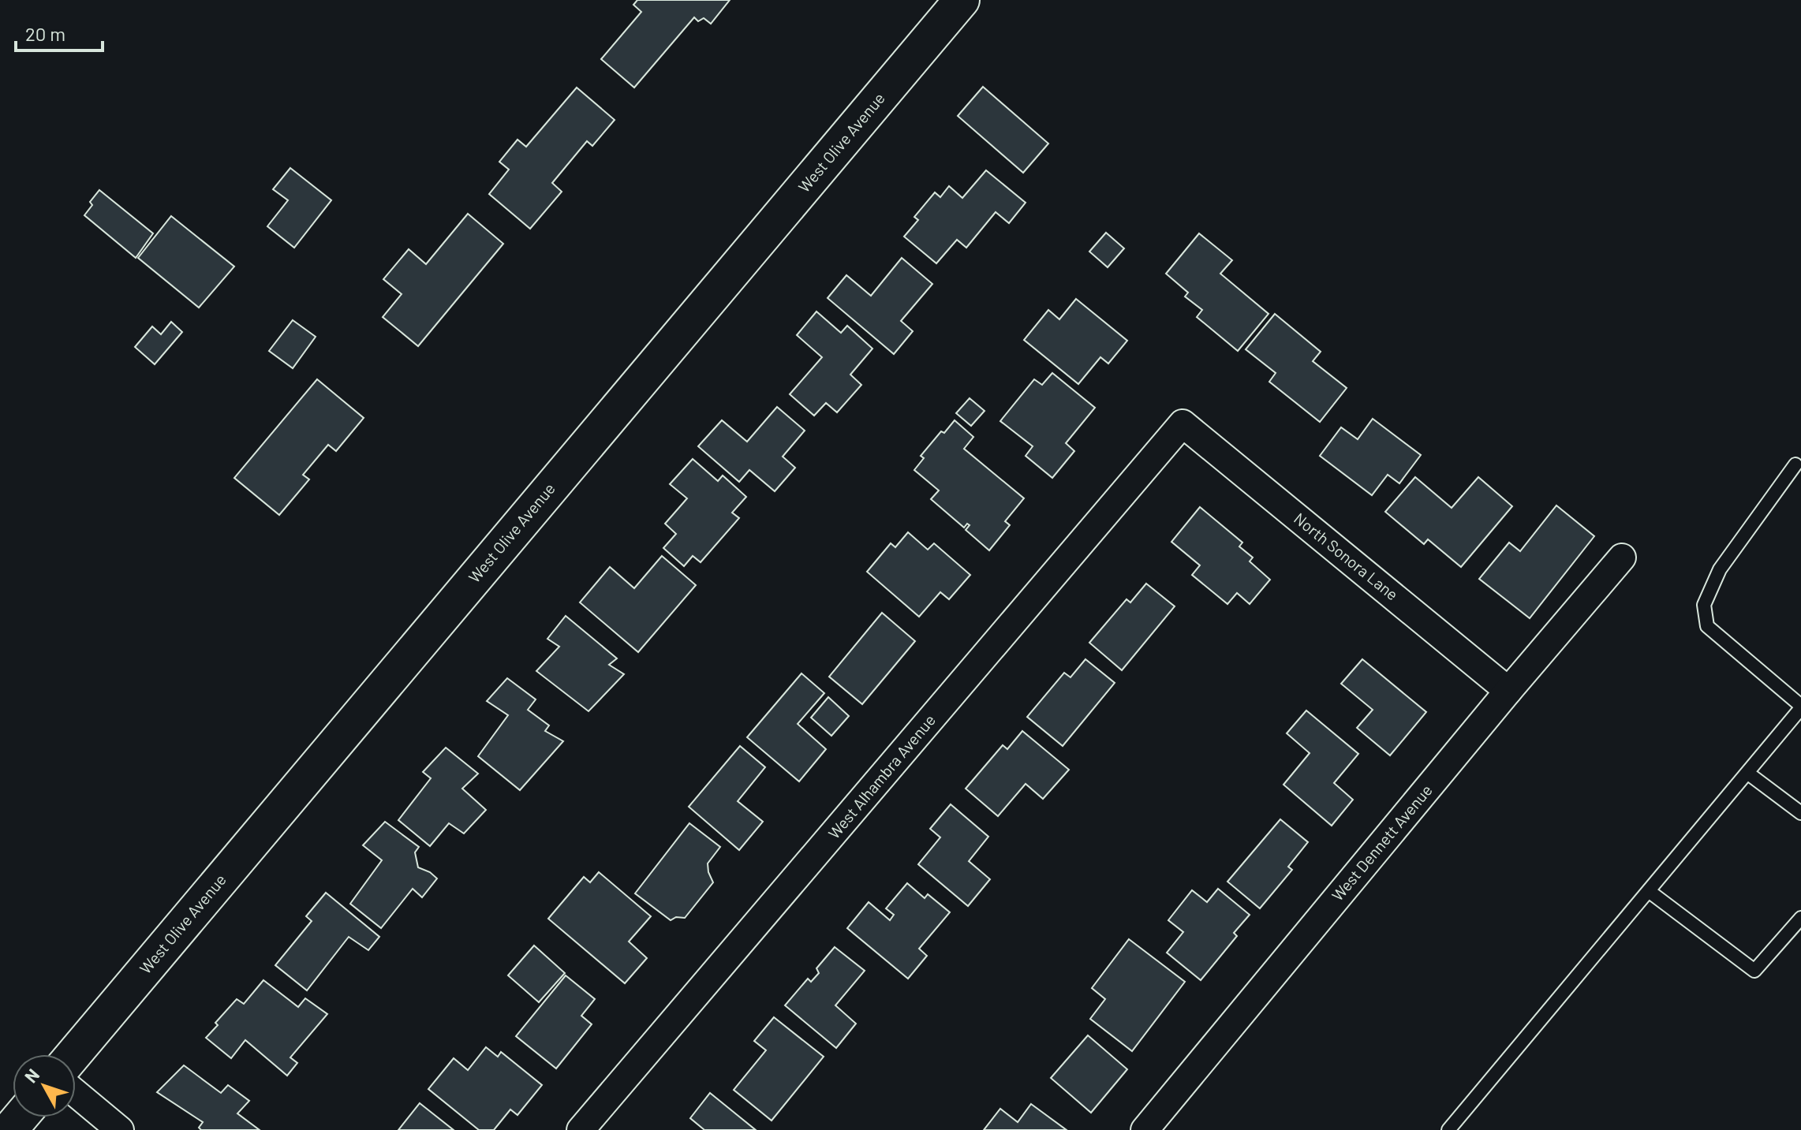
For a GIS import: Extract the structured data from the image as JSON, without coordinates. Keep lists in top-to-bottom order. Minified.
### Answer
{"streets":{"main road":["West Olive Avenue"],"street":["North Sonora Lane","West Alhambra Avenue","West Dennett Avenue"]},"crossings":[["North Sonora Lane","West Alhambra Avenue"],["North Sonora Lane","West Dennett Avenue"]],"scale_bar":"20 m","north":"top left"}
